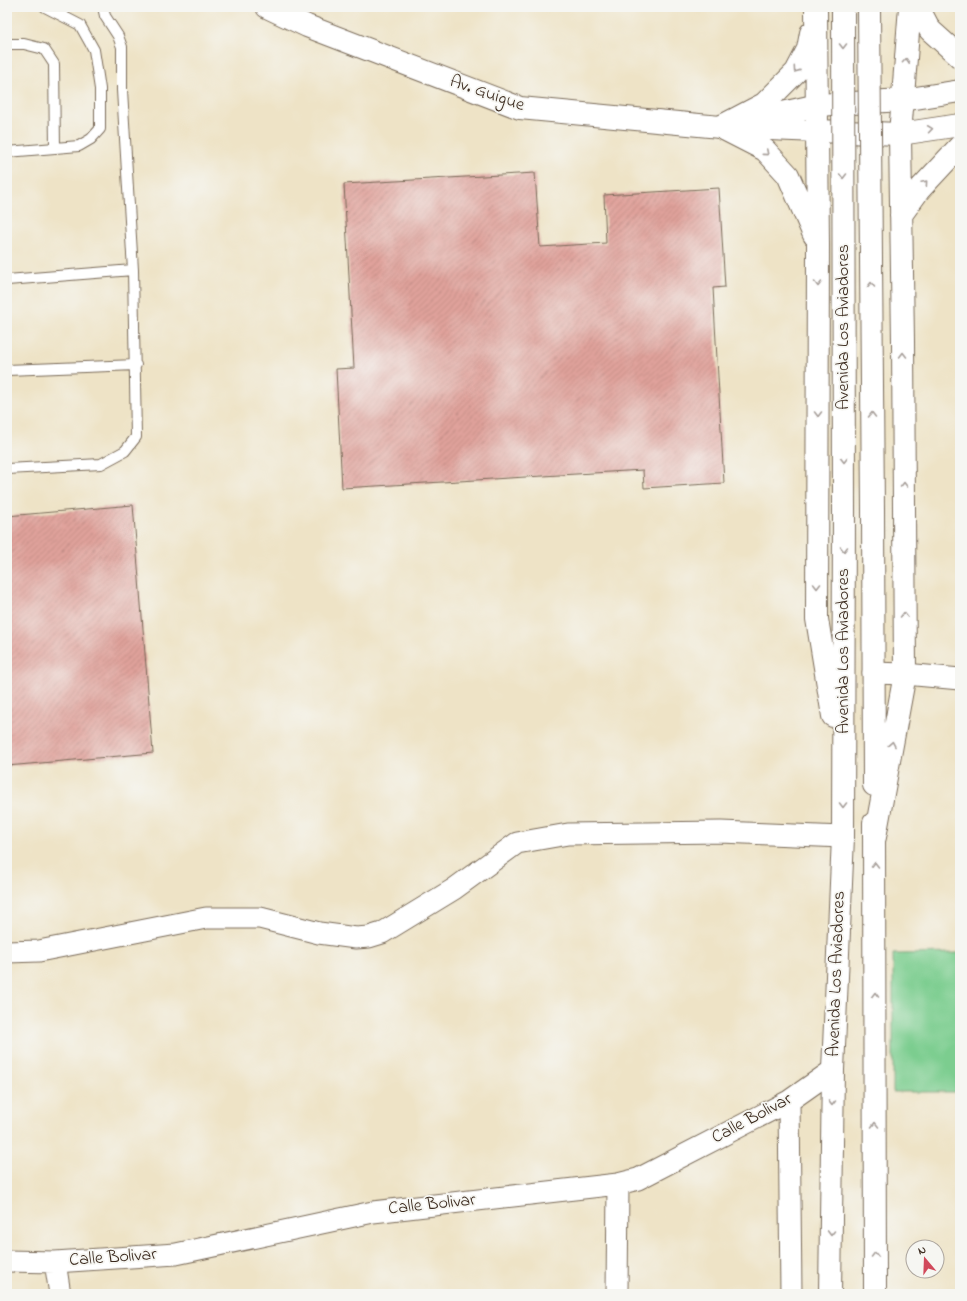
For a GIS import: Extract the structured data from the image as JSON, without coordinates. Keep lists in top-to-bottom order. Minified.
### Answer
{"streets":{"main road":["Av. Guigue","Avenida Los Aviadores"],"street":["Calle Bolivar"]},"crossings":[["Avenida Los Aviadores","Calle Bolivar"]],"north":"top"}
